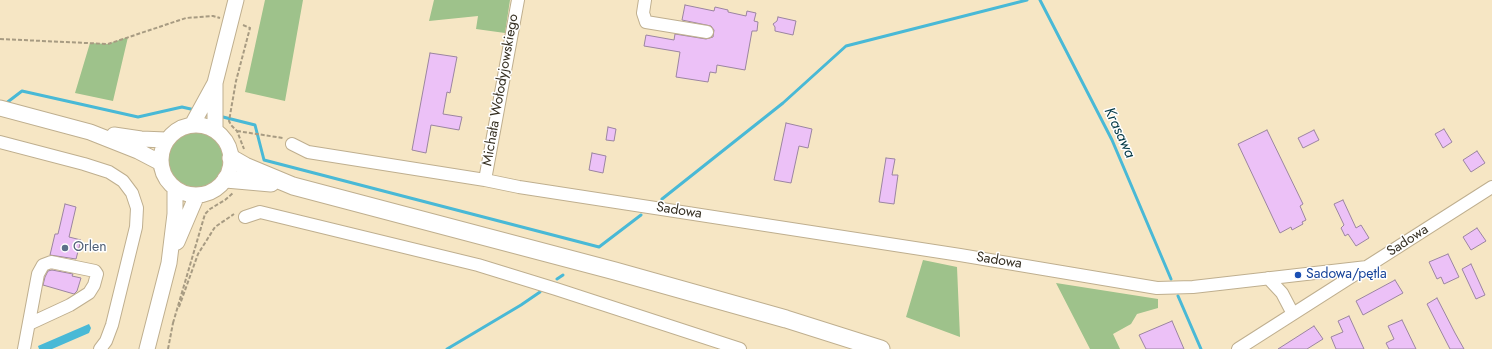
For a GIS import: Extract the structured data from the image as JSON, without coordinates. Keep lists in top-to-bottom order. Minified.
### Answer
{"streets":{"street":["Michała Wołodyjowskiego","Sadowa"]},"crossings":[["Michała Wołodyjowskiego","Sadowa"]],"water":["Krasawa"],"places":["Orlen","Sadowa/pętla"]}
